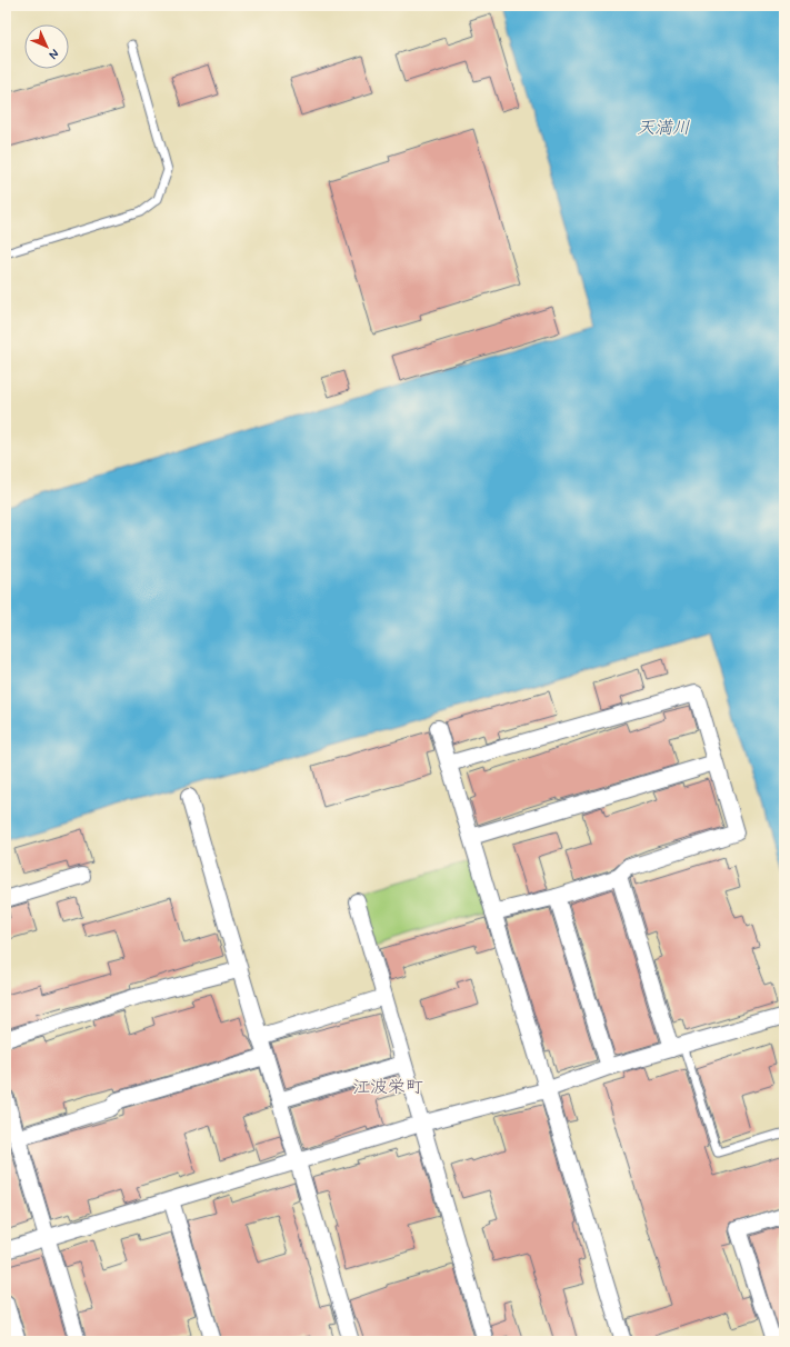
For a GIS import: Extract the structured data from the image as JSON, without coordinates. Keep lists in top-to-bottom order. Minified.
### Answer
{"districts":["江波栄町"],"water":["天満川"],"north":"bottom right"}
